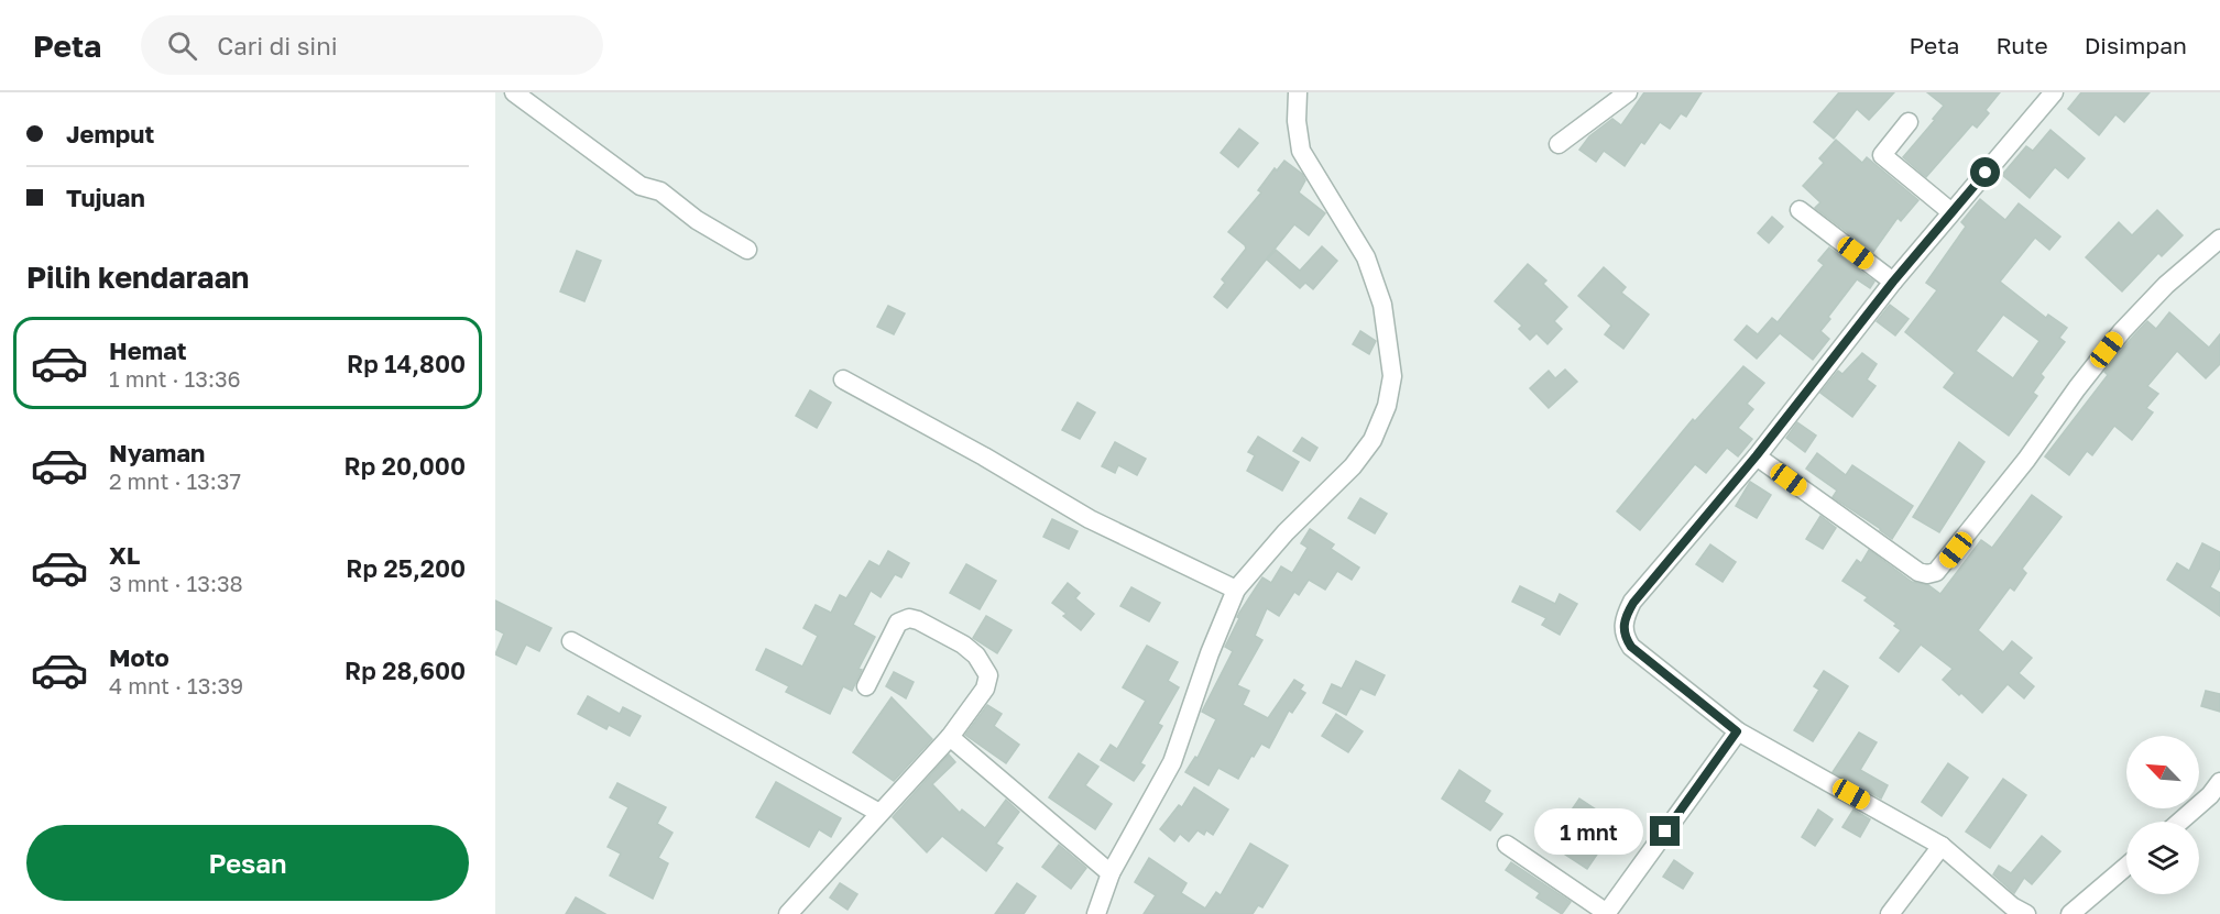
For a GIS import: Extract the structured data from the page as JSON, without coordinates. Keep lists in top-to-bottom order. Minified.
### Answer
{"north":"top left","page":{"header":"Peta","search":"Cari di sini","nav":["Peta","Rute","Disimpan"],"banner":["Jemput","Tujuan"],"heading":"Pilih kendaraan","list":[{"name":"Hemat","note":"1 mnt · 13:36","value":"Rp 14,800"},{"name":"Nyaman","note":"2 mnt · 13:37","value":"Rp 20,000"},{"name":"XL","note":"3 mnt · 13:38","value":"Rp 25,200"},{"name":"Moto","note":"4 mnt · 13:39","value":"Rp 28,600"}],"bubble":"1 mnt","buttons":"Pesan"}}
